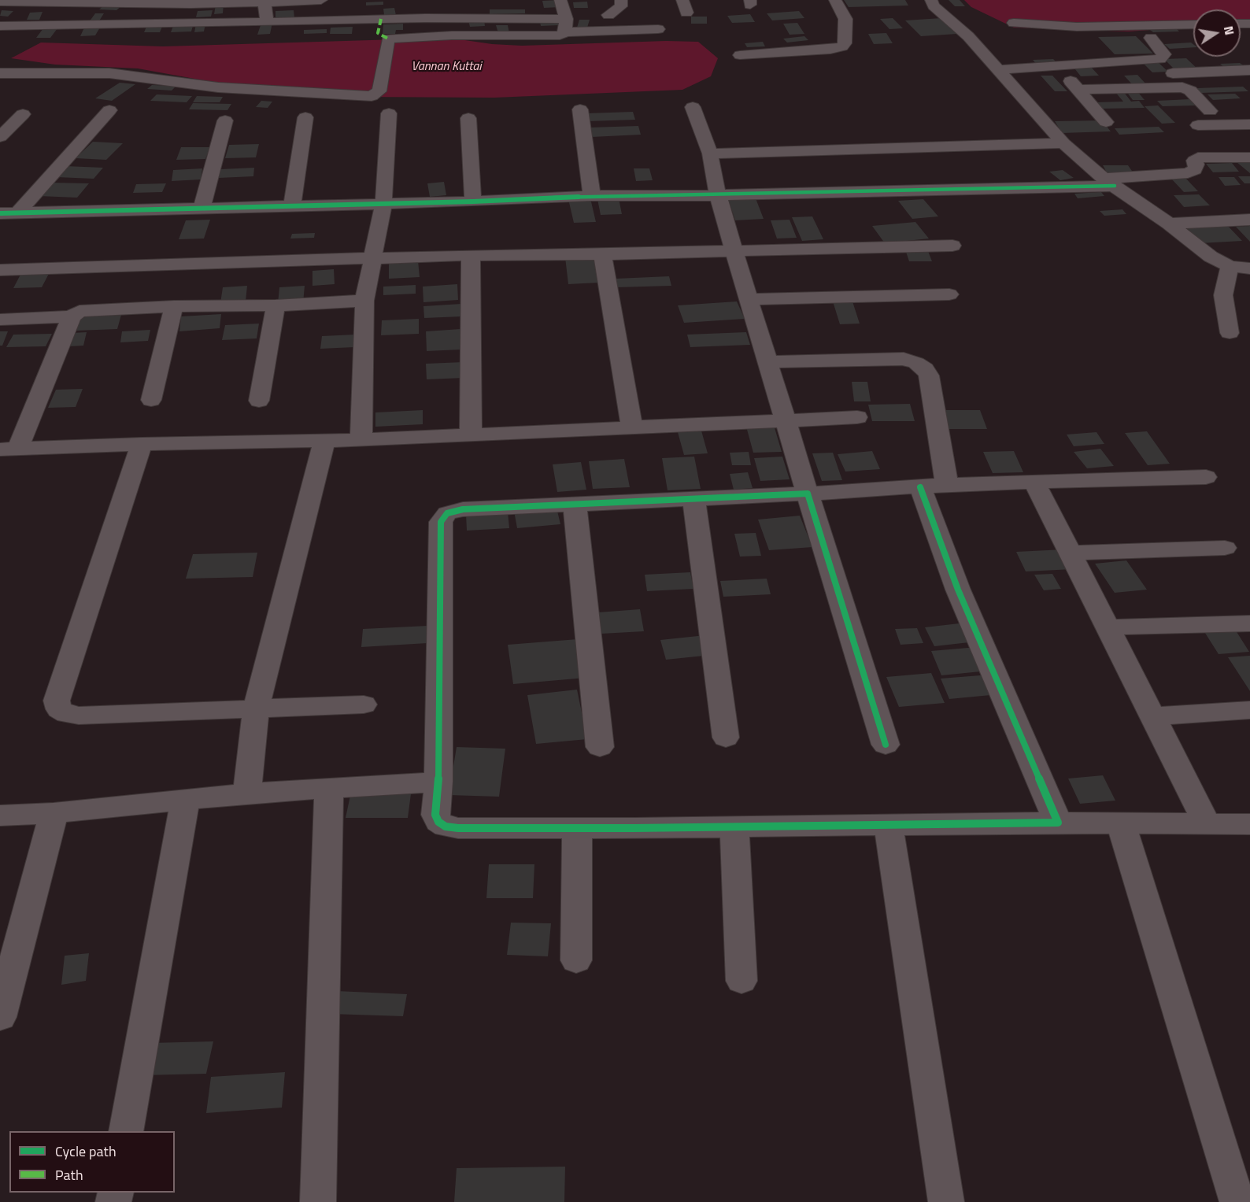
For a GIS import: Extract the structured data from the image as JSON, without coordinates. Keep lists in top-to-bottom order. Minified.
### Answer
{"water":["Vannan Kuttai"],"legend":["Cycle path","Path"],"north":"right"}
